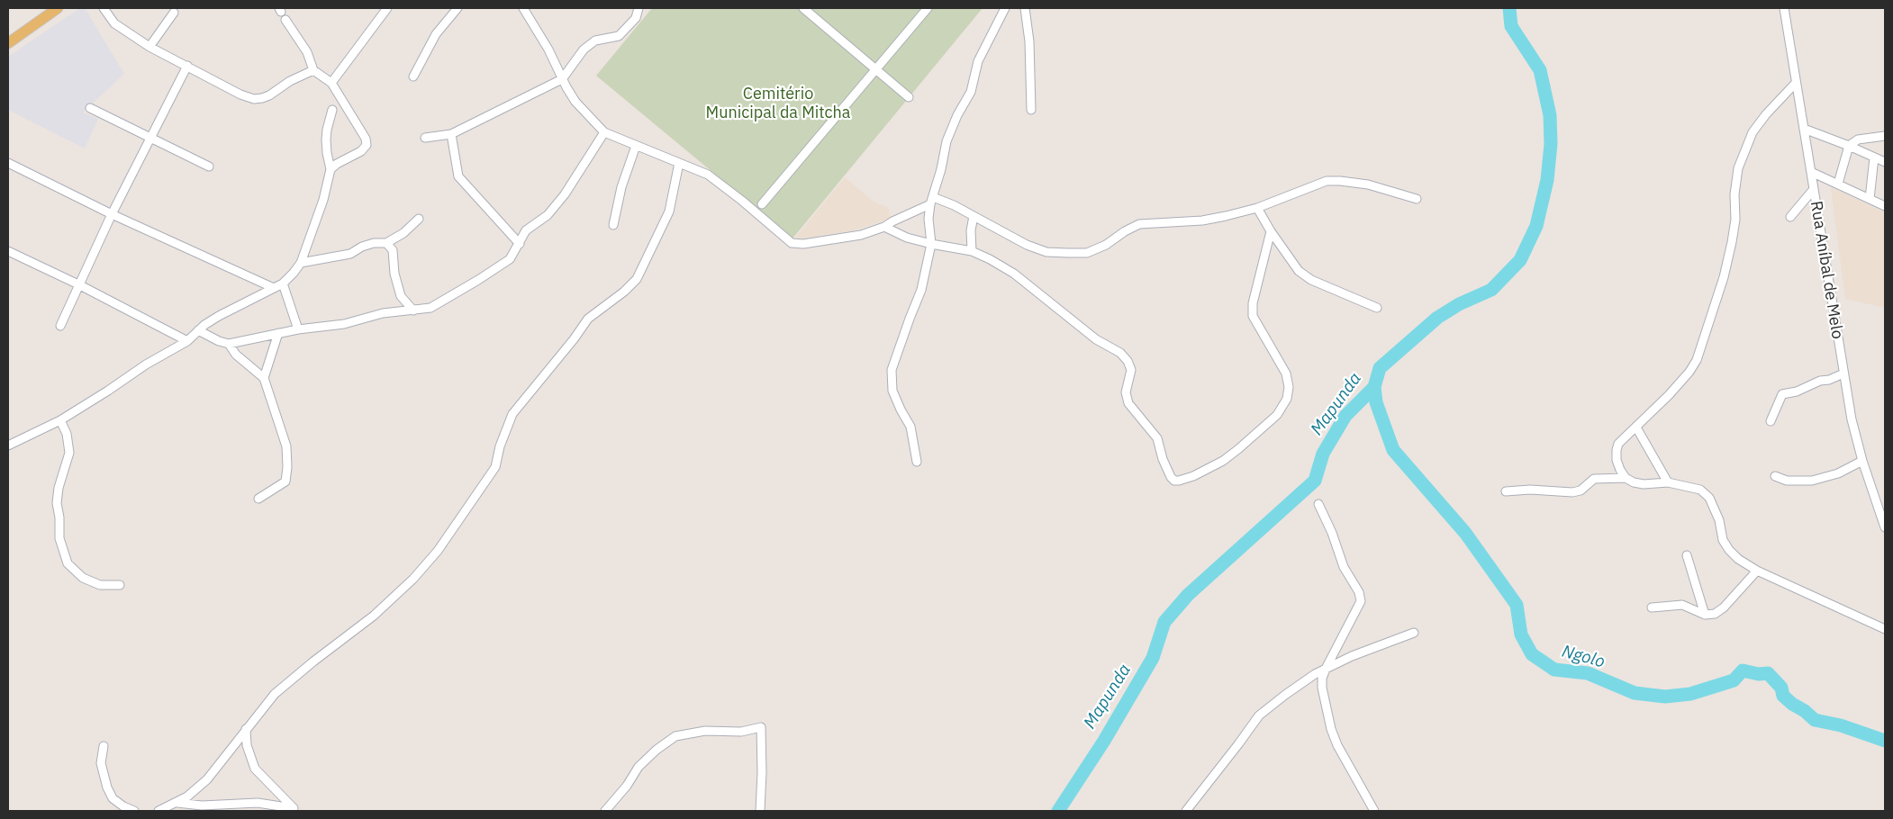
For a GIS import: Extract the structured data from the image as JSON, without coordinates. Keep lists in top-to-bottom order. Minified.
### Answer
{"streets":{"street":["Rua Aníbal de Melo"]},"water":["Mapunda","Ngolo"],"parks":["Cemitério Municipal da Mitcha"]}
